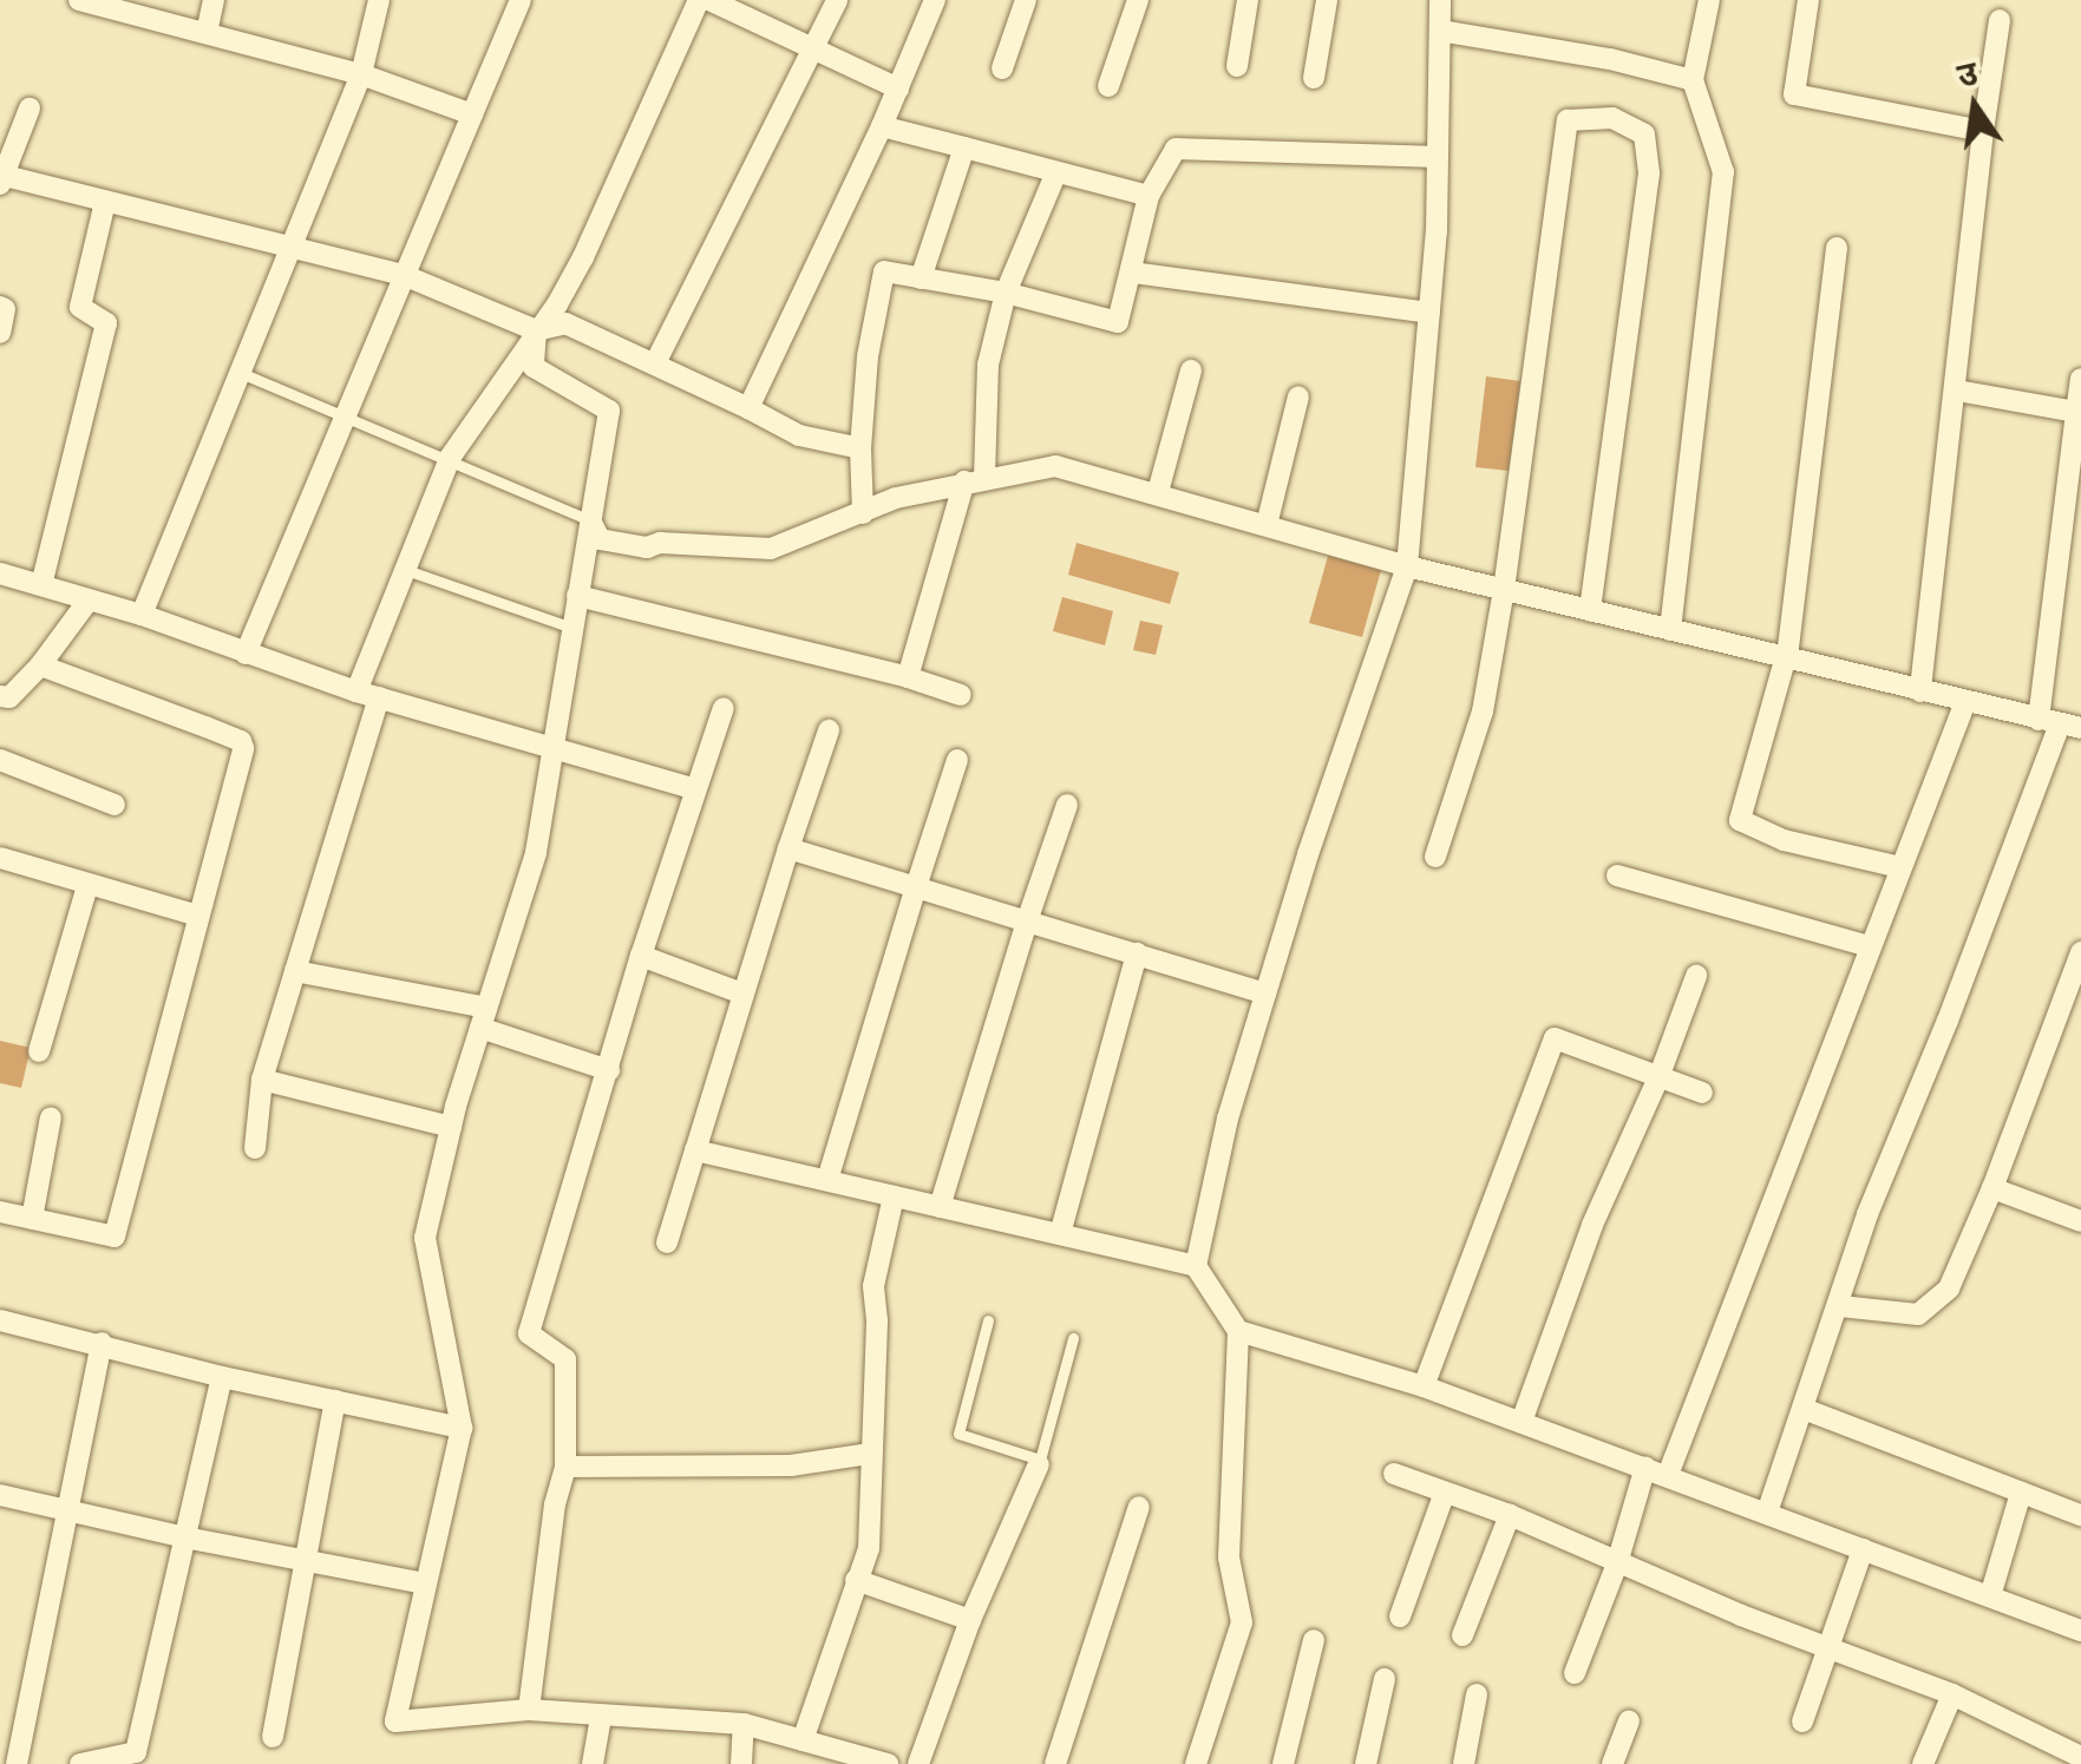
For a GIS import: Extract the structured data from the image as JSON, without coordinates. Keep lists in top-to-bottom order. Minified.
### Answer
{"north":"top"}
